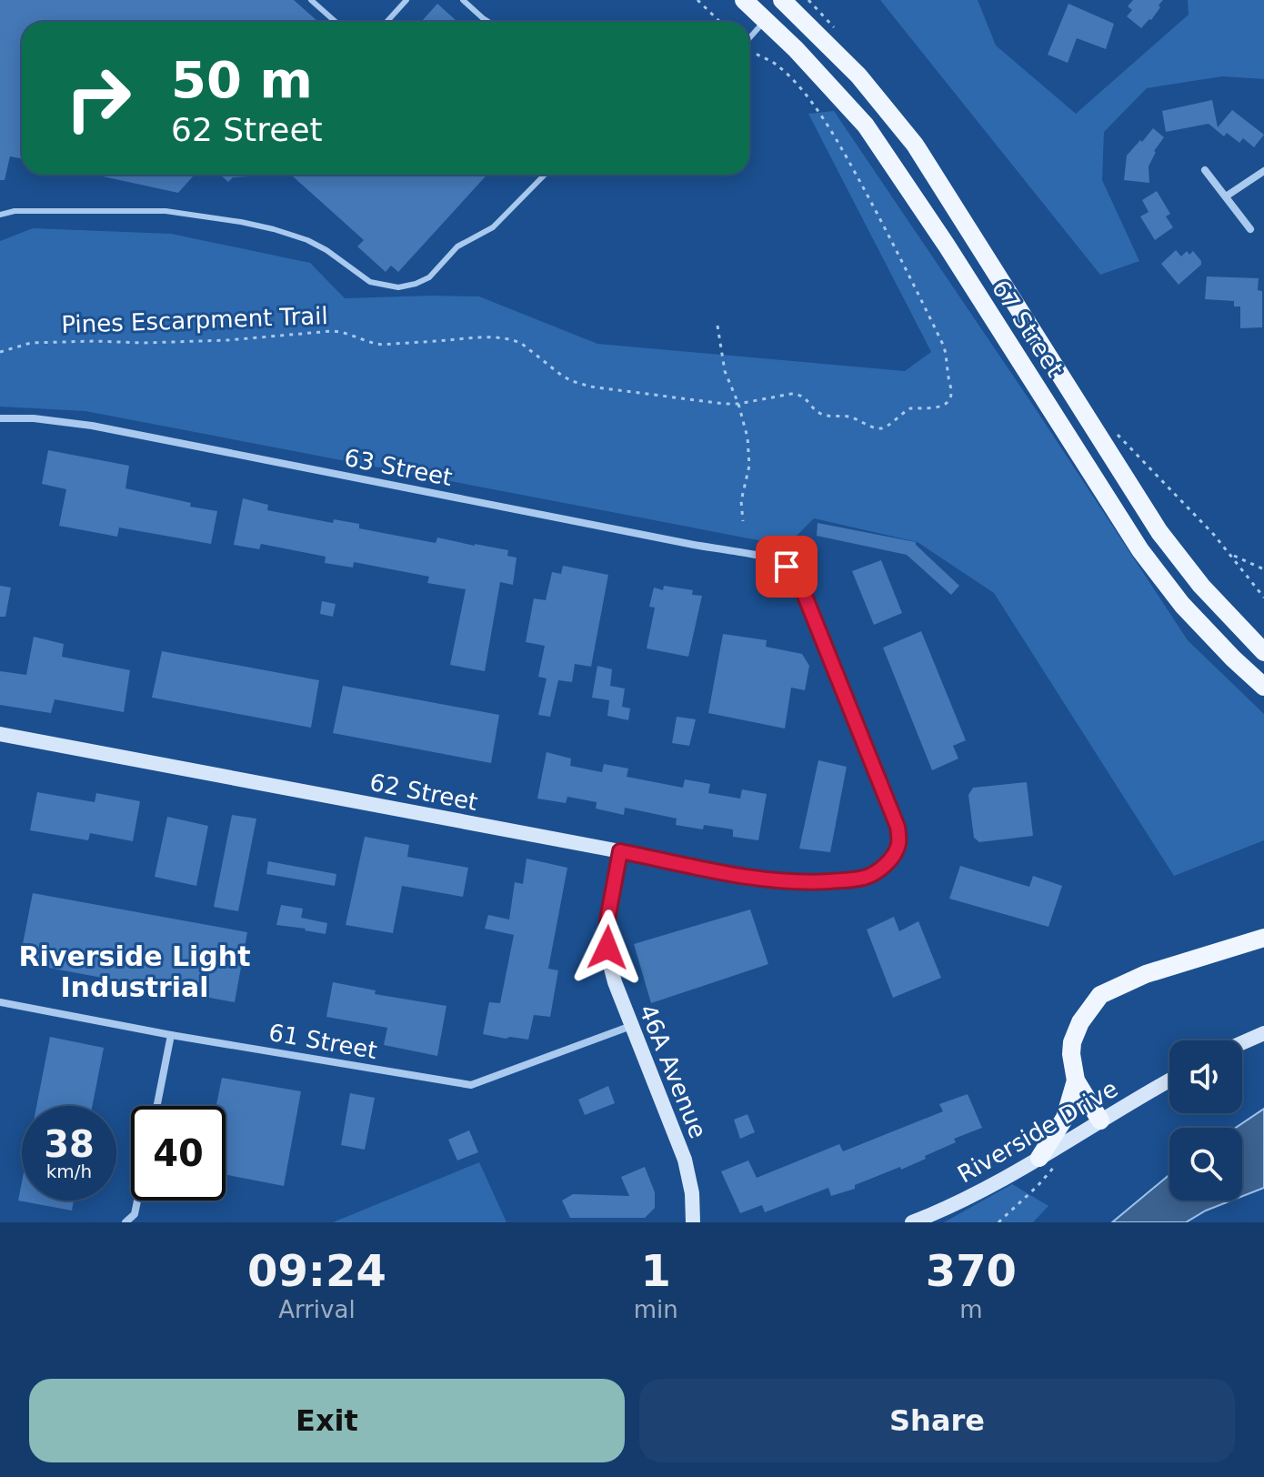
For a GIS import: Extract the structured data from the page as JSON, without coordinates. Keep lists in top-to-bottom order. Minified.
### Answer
{"streets":{"main road":["67 Street"],"street":["63 Street","62 Street","61 Street","46A Avenue","Riverside Drive"],"path":["Pines Escarpment Trail"]},"crossings":[["63 Street","62 Street"],["62 Street","46A Avenue"],["61 Street","46A Avenue"]],"districts":["Riverside Light Industrial"],"page":{"turn":["50 m","62 Street"],"speed":"38 km/h","limit":"40","eta":["09:24","Arrival","1","min","370","m"],"buttons":["Exit","Share"]}}
